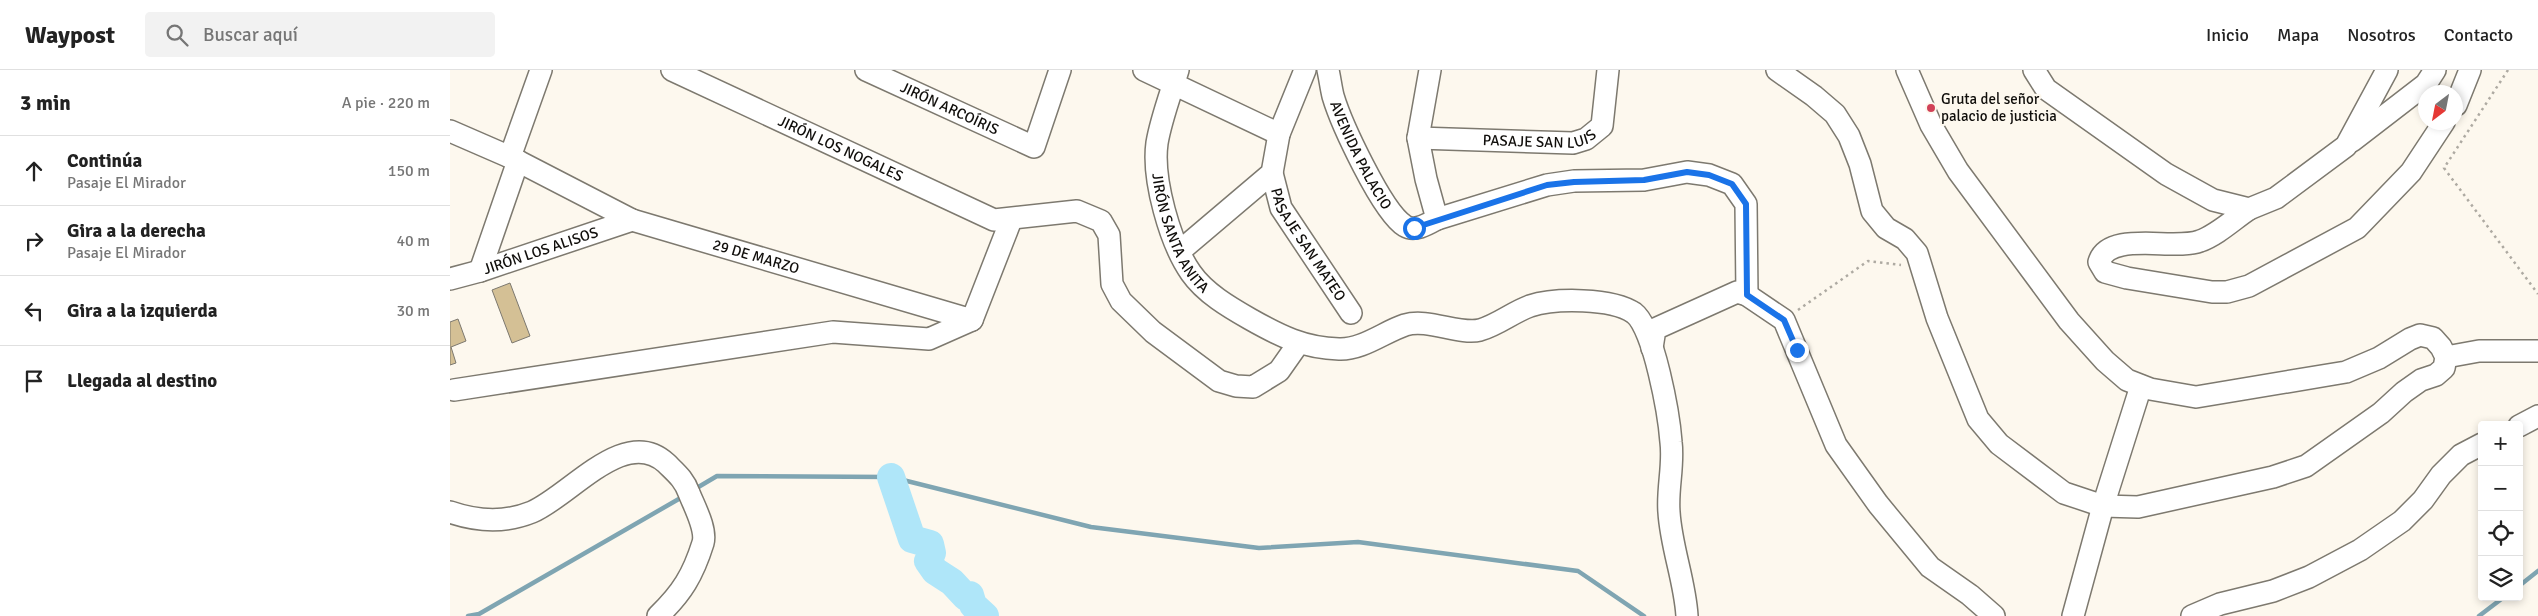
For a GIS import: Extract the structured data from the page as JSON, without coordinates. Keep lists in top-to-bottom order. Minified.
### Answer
{"streets":{"street":["JIRÓN ARCOÍRIS","PASAJE SAN LUIS","JIRÓN LOS NOGALES","AVENIDA PALACIO","JIRÓN SANTA ANITA","PASAJE SAN MATEO","JIRÓN LOS ALISOS","29 DE MARZO"]},"crossings":[["JIRÓN LOS NOGALES","JIRÓN SANTA ANITA"],["JIRÓN LOS ALISOS","29 DE MARZO"]],"places":["Gruta del señor palacio de justicia"],"north":"bottom left","page":{"header":"Waypost","search":"Buscar aquí","nav":["Inicio","Mapa","Nosotros","Contacto"],"heading":["3 min","A pie · 220 m"],"list":[["Continúa","Pasaje El Mirador","150 m"],["Gira a la derecha","Pasaje El Mirador","40 m"],["Gira a la izquierda","30 m"],"Llegada al destino"],"map_buttons":["+","−"]}}
